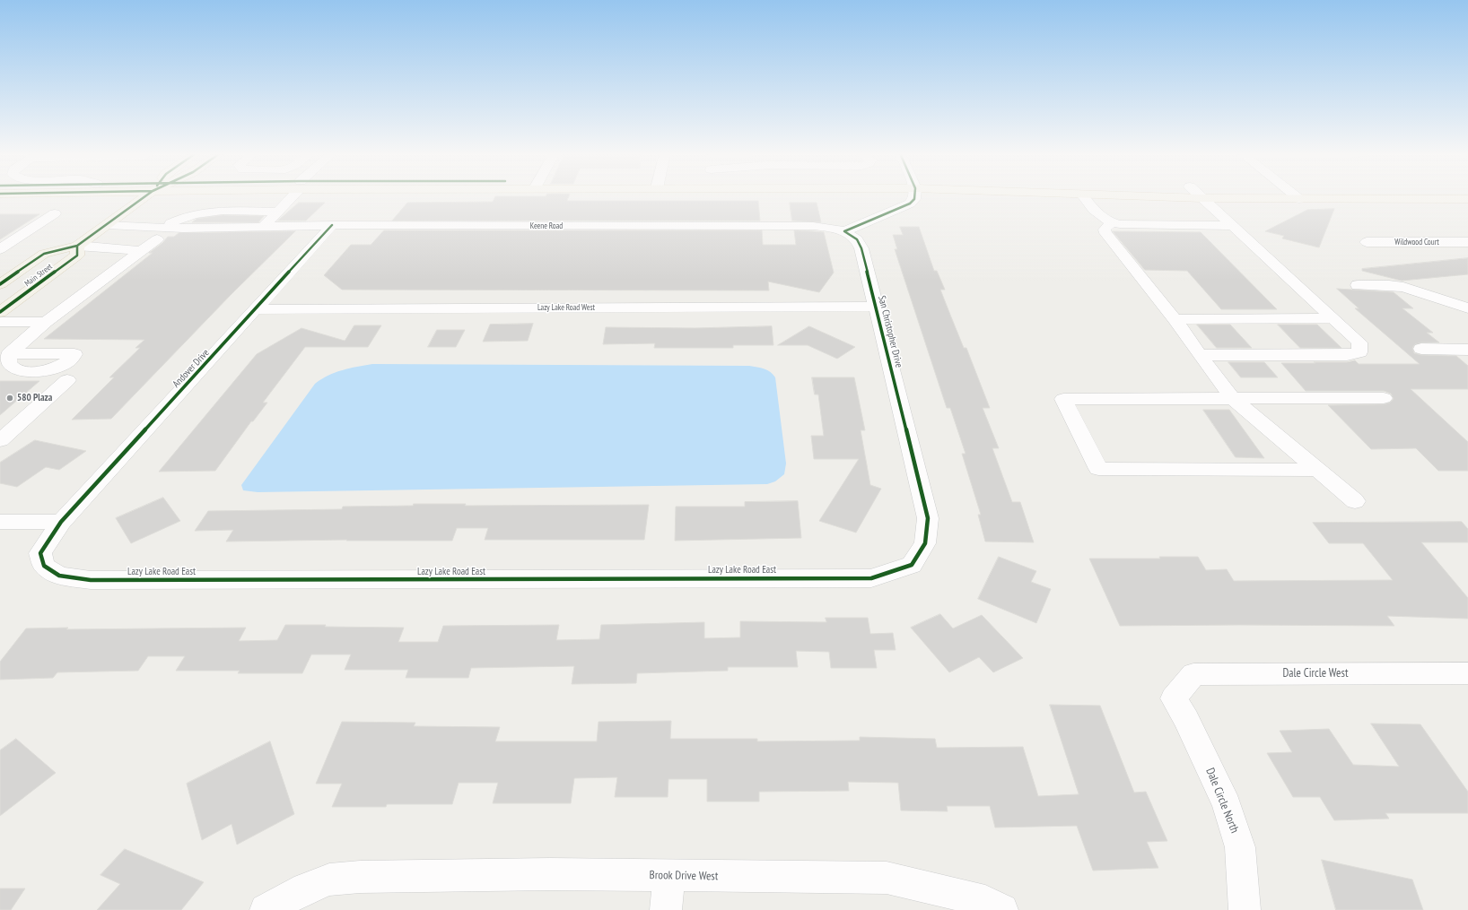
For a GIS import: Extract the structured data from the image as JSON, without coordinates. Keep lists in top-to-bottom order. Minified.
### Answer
{"streets":{"main road":["Main Street"],"street":["Keene Road","Wildwood Court","Lazy Lake Road West","San Christopher Drive","Andover Drive","Lazy Lake Road East","Dale Circle West","Dale Circle North","Brook Drive West"]},"crossings":[["Keene Road","Main Street"],["Keene Road","San Christopher Drive"],["Keene Road","Andover Drive"],["Lazy Lake Road West","San Christopher Drive"],["Lazy Lake Road West","Andover Drive"],["San Christopher Drive","Lazy Lake Road East"],["Andover Drive","Lazy Lake Road East"],["Dale Circle West","Dale Circle North"]],"places":["580 Plaza"]}
